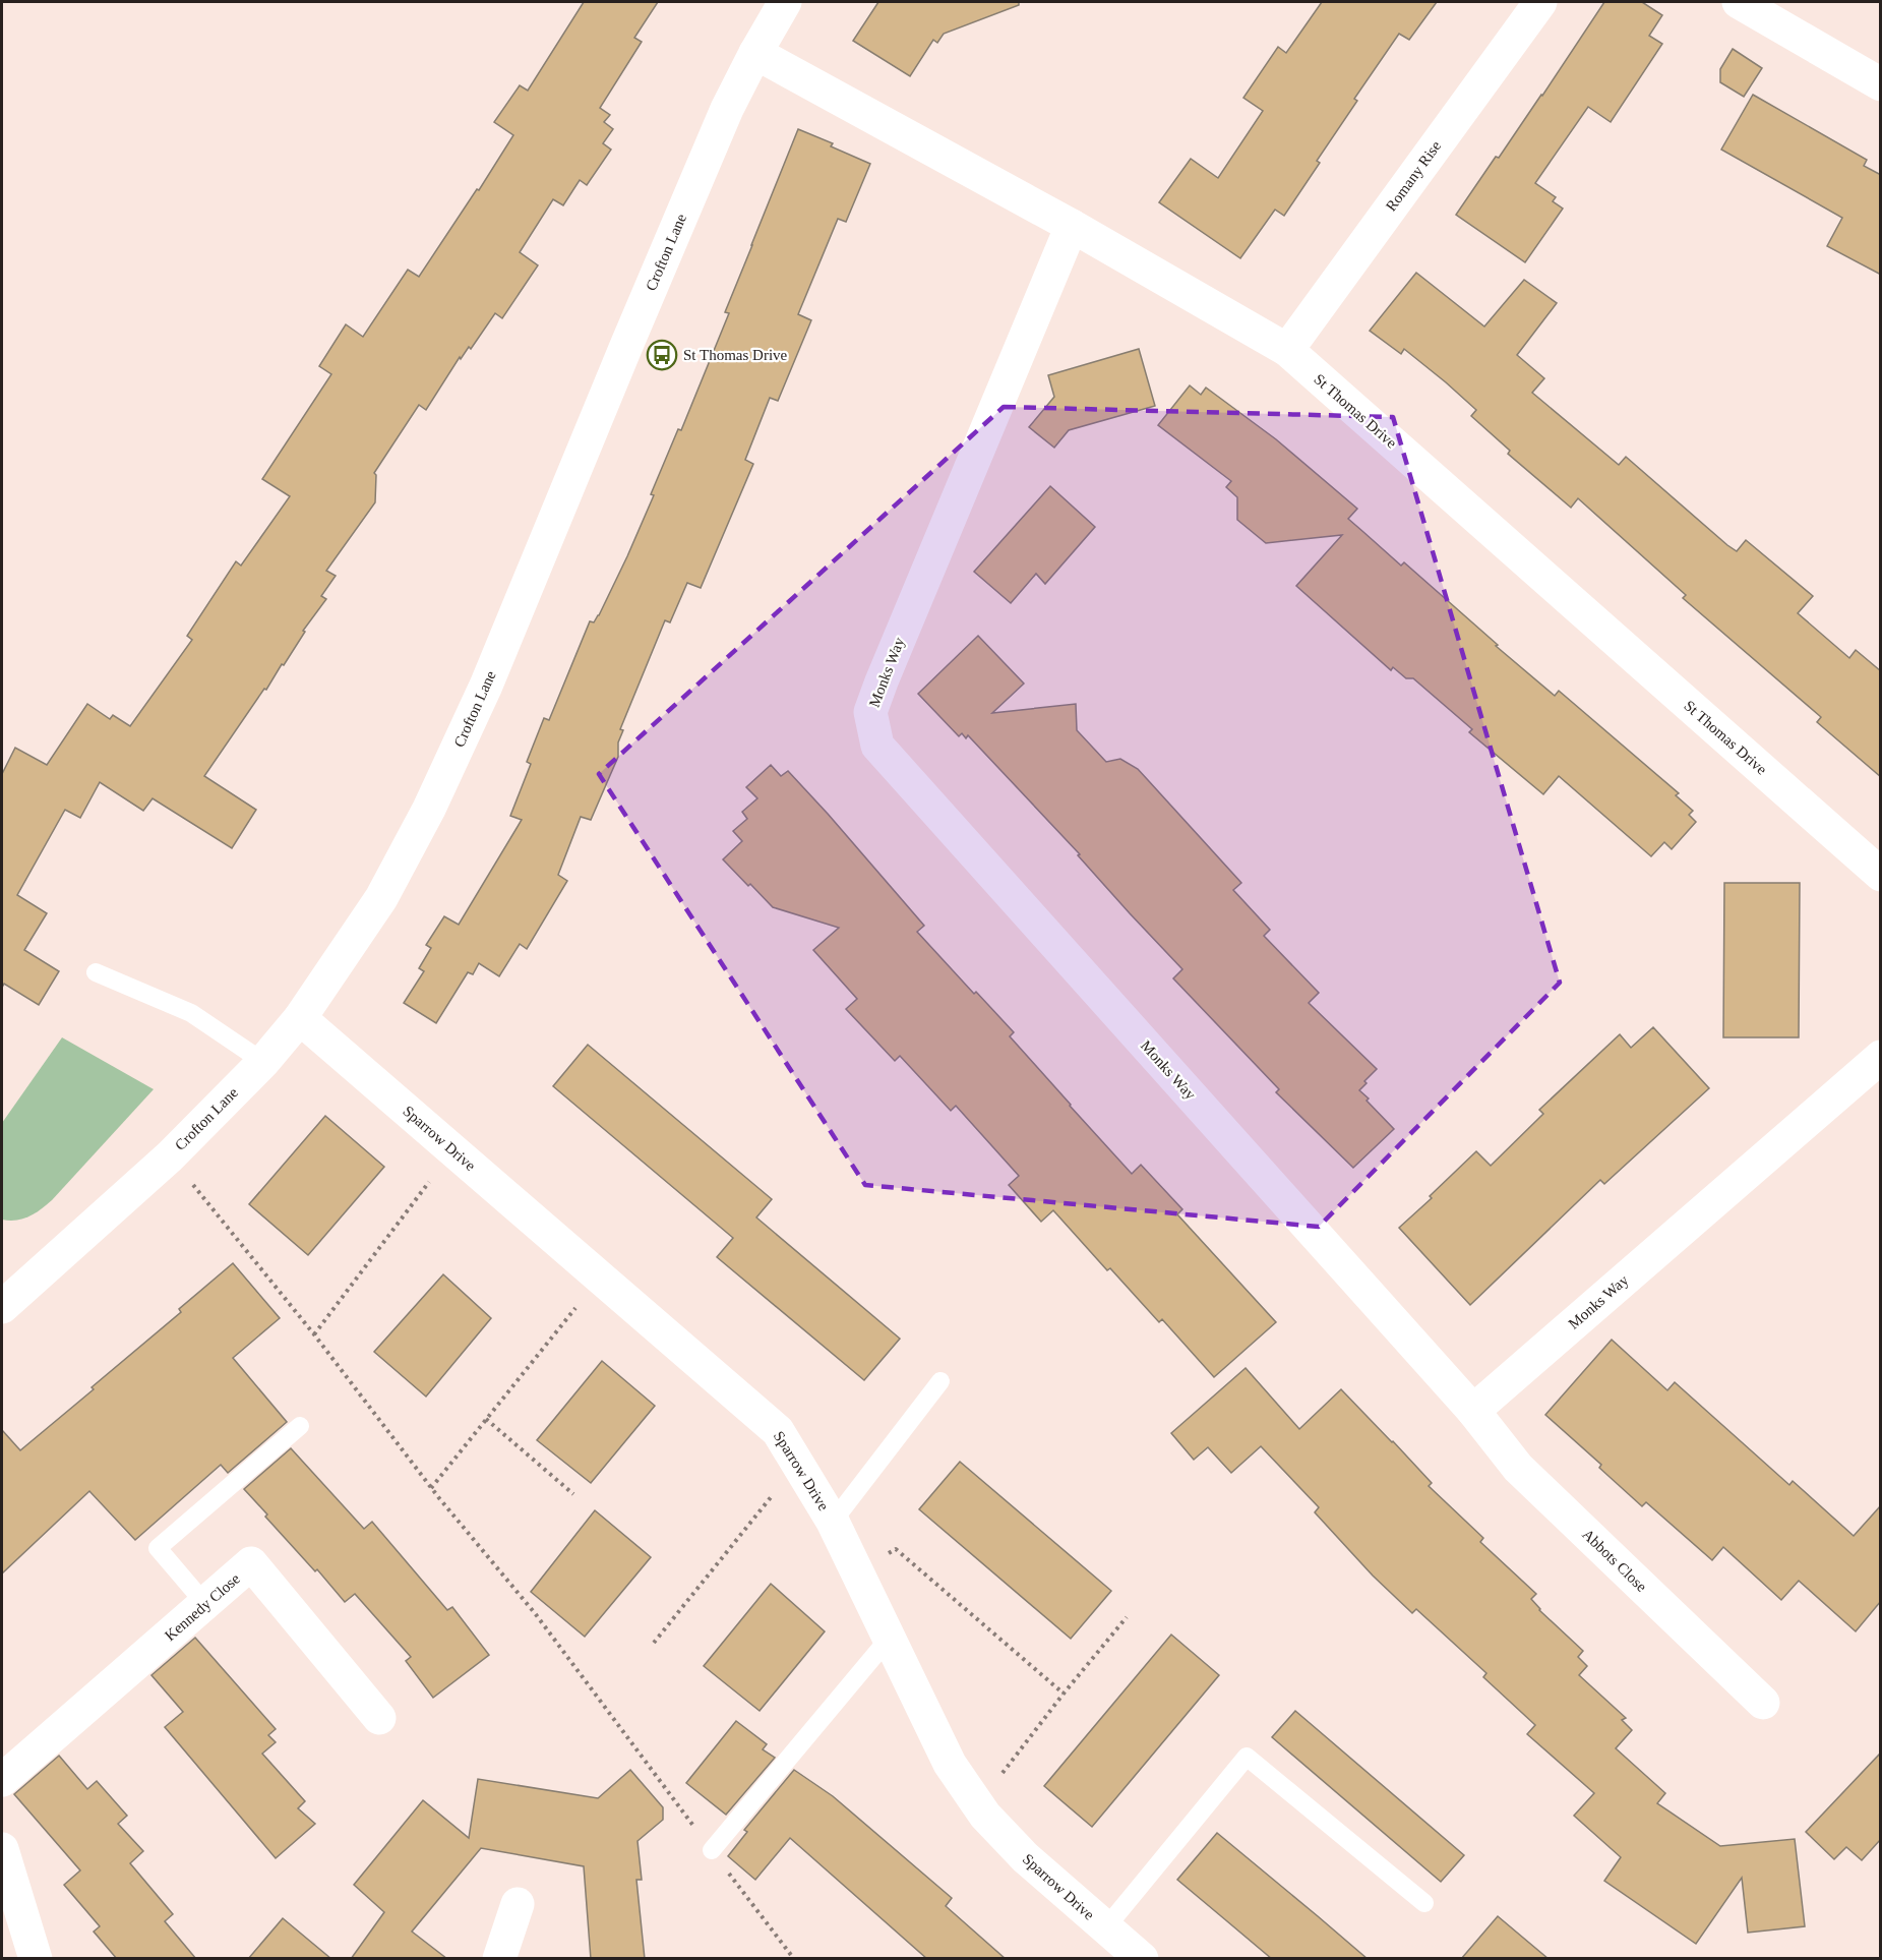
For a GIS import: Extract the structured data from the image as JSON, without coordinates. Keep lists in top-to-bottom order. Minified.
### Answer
{"streets":{"street":["Romany Rise","Crofton Lane","St Thomas Drive","Monks Way","Sparrow Drive","Abbots Close","Kennedy Close"]},"crossings":[["Romany Rise","St Thomas Drive"],["Crofton Lane","St Thomas Drive"],["Crofton Lane","Sparrow Drive"],["St Thomas Drive","Monks Way"],["Monks Way","Abbots Close"]],"places":{"bus stop":["St Thomas Drive"]}}
